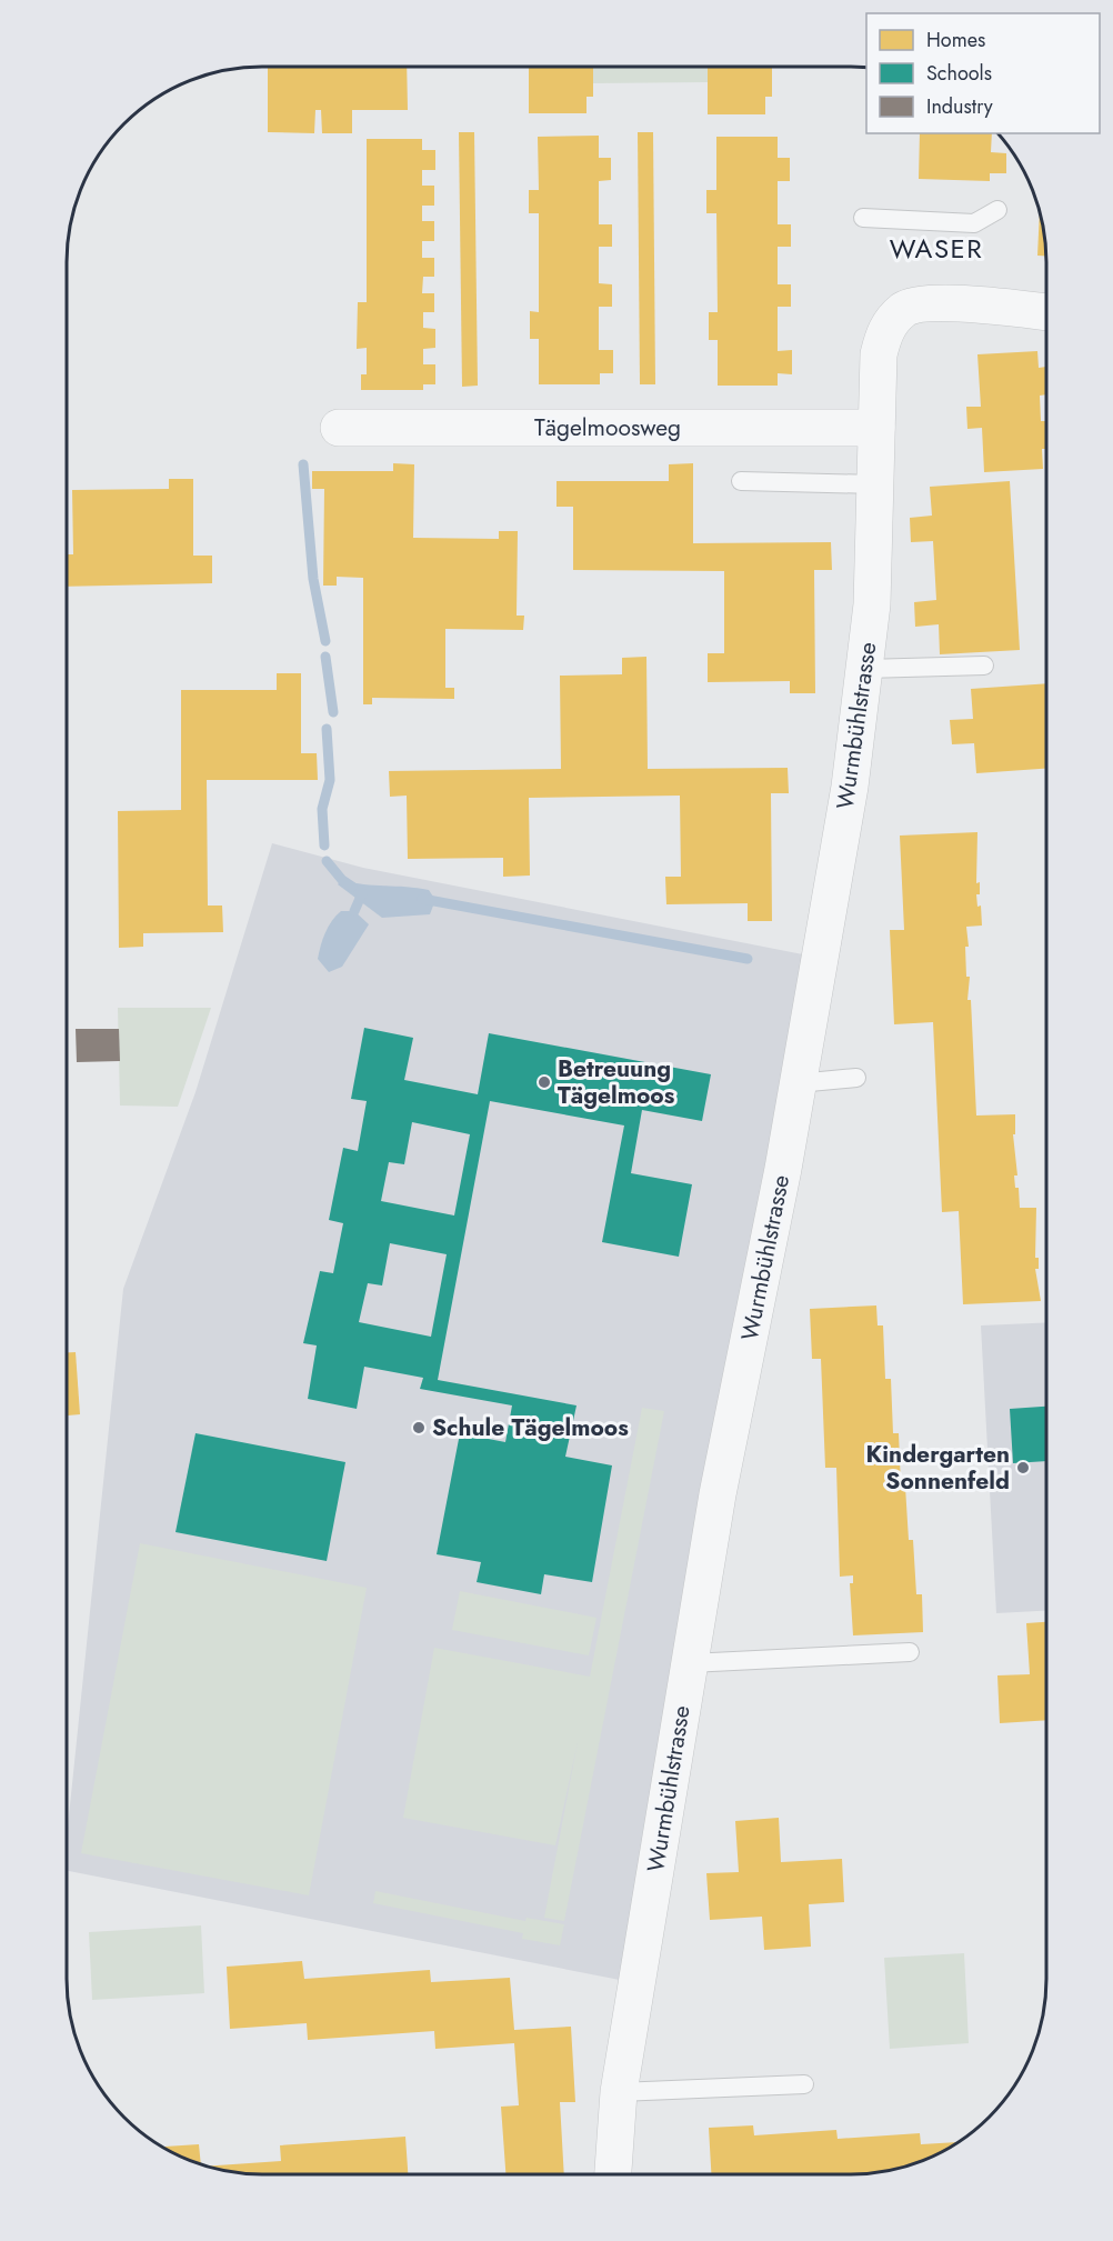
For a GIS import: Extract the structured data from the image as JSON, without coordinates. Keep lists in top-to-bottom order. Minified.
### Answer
{"streets":{"street":["Tägelmoosweg","Wurmbühlstrasse"]},"crossings":[["Tägelmoosweg","Wurmbühlstrasse"]],"districts":["WASER"],"places":["Betreuung Tägelmoos","Schule Tägelmoos","Kindergarten Sonnenfeld"],"legend":["Homes","Schools","Industry"]}
